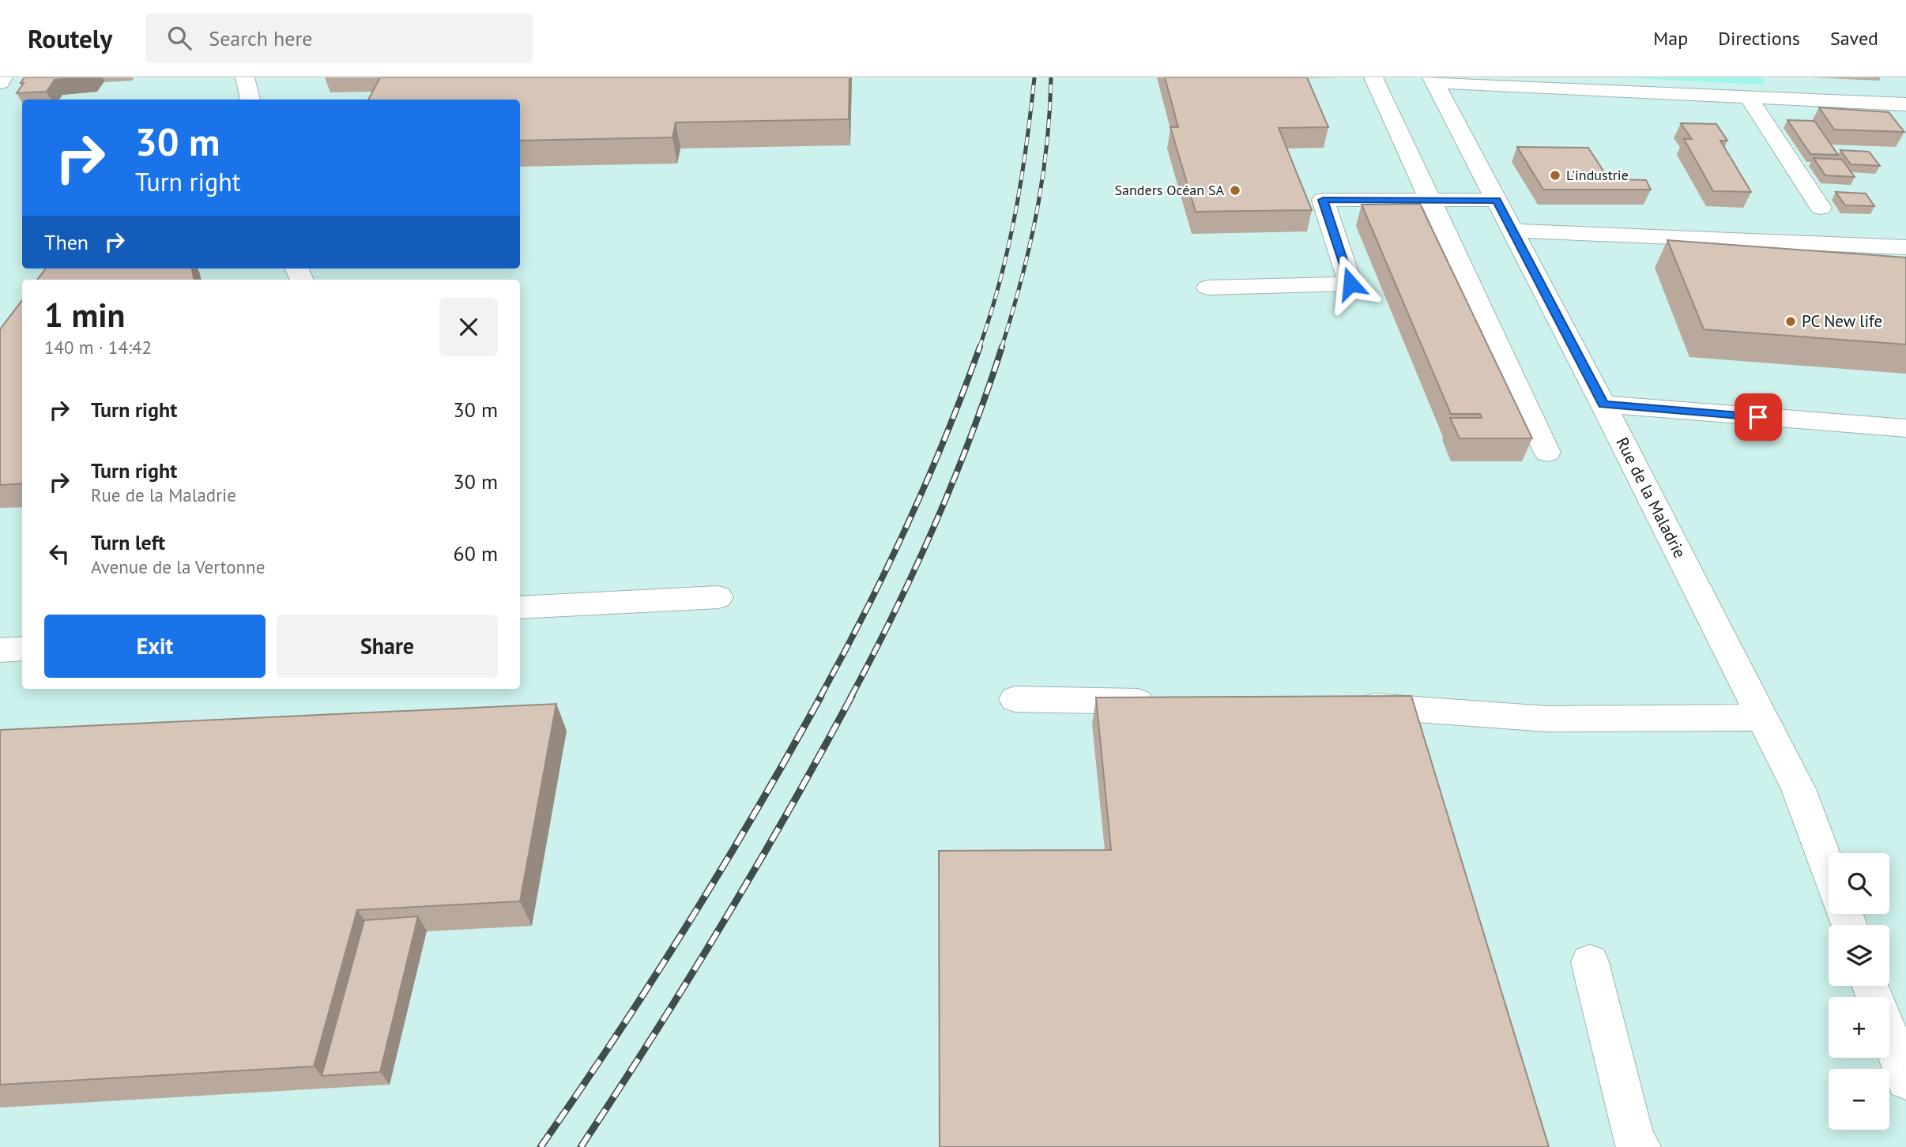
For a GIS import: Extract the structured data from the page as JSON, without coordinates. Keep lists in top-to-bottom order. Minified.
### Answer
{"streets":{"street":["Rue de la Maladrie"]},"places":["L'industrie","Sanders Océan SA","PC New life"],"page":{"header":"Routely","search":"Search here","nav":["Map","Directions","Saved"],"turn":["30 m","Turn right"],"then":"Then","heading":["1 min","140 m · 14:42"],"list":[{"name":"Turn right","value":"30 m"},{"name":"Turn right","note":"Rue de la Maladrie","value":"30 m"},{"name":"Turn left","note":"Avenue de la Vertonne","value":"60 m"}],"buttons":["Exit","Share"],"map_buttons":["+","−"]}}
